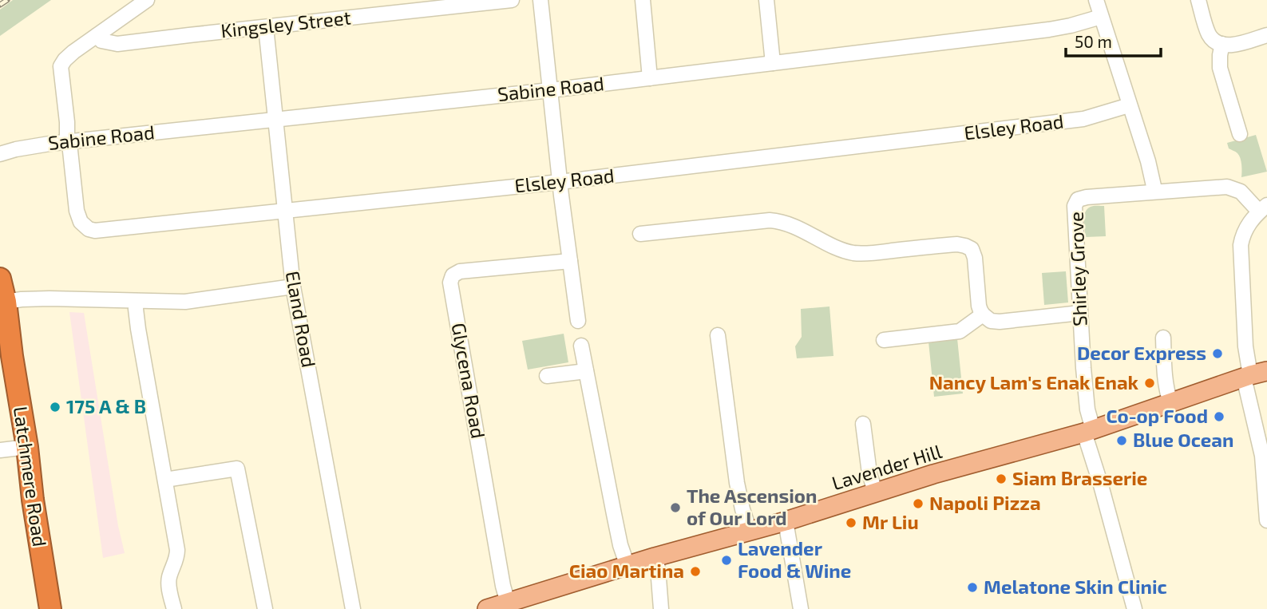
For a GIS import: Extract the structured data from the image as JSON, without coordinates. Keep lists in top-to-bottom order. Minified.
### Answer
{"streets":{"highway":["Latchmere Road"],"main road":["Lavender Hill"],"street":["Kingsley Street","Sabine Road","Elsley Road","Shirley Grove","Eland Road","Glycena Road"]},"crossings":[["Kingsley Street","Eland Road"],["Sabine Road","Elsley Road"],["Sabine Road","Eland Road"],["Elsley Road","Eland Road"],["Shirley Grove","Lavender Hill"],["Glycena Road","Lavender Hill"]],"places":["Decor Express","Nancy Lam's Enak Enak","175 A & B","Co-op Food","Blue Ocean","Siam Brasserie","Napoli Pizza","The Ascension of Our Lord","Mr Liu","Lavender Food & Wine","Ciao Martina","Melatone Skin Clinic"],"scale_bar":"50 m"}
